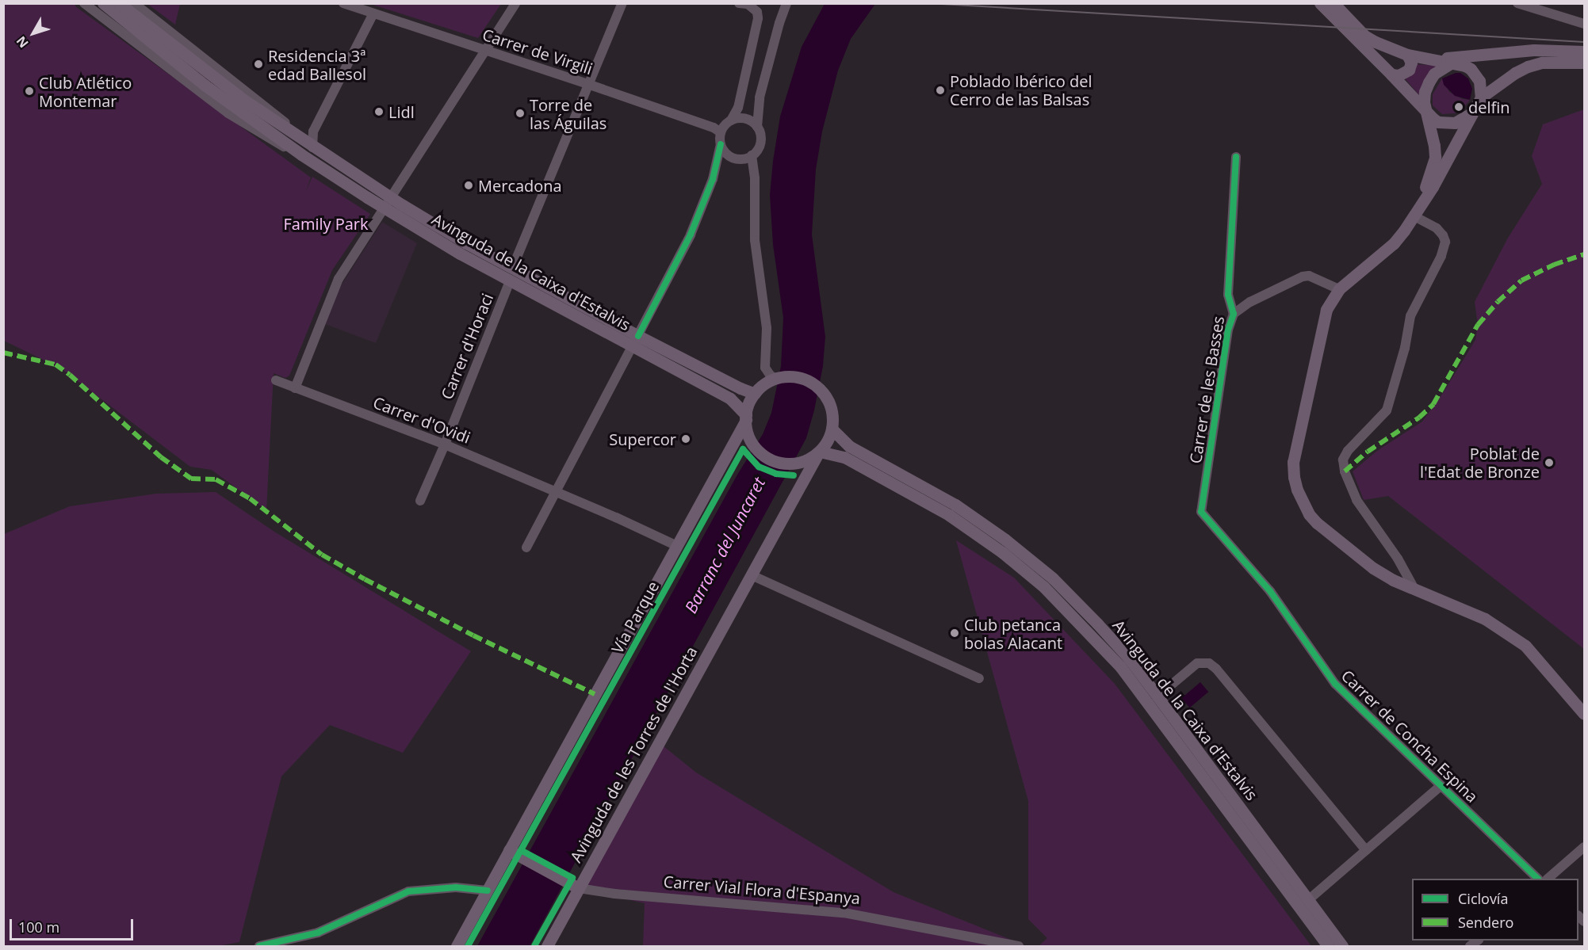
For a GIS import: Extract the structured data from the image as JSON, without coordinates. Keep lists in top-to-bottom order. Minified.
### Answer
{"streets":{"main road":["Avinguda de la Caixa d'Estalvis","Avinguda de les Torres de l'Horta","Carrer Vial Flora d'Espanya"],"street":["Carrer de Virgili","Carrer d'Horaci","Carrer de les Basses","Carrer d'Ovidi","Carrer de Concha Espina"],"cycle path":["Vía Parque"]},"crossings":[["Carrer de Virgili","Carrer d'Horaci"],["Avinguda de la Caixa d'Estalvis","Carrer d'Horaci"],["Avinguda de la Caixa d'Estalvis","Avinguda de les Torres de l'Horta"],["Carrer d'Horaci","Carrer d'Ovidi"],["Carrer de les Basses","Carrer de Concha Espina"],["Avinguda de les Torres de l'Horta","Carrer Vial Flora d'Espanya"]],"water":["Barranc del Juncaret"],"parks":["Family Park"],"places":["Residencia 3ª edad Ballesol","Poblado Ibérico del Cerro de las Balsas","Club Atlético Montemar","delfin","Lidl","Torre de las Águilas","Mercadona","Supercor","Poblat de l'Edat de Bronze","Club petanca bolas Alacant"],"legend":["Ciclovía","Sendero"],"scale_bar":"100 m","north":"bottom left"}
